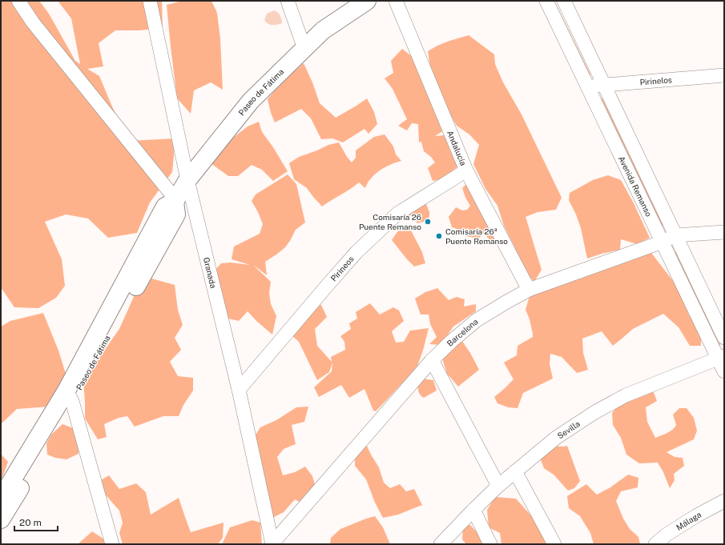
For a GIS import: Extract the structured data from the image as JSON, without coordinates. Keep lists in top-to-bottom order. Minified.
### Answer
{"streets":{"street":["Pirinelos","Paseo de Fátima","Andalucía","Avenida Remanso","Pirineos","Granada","Barcelona","Sevilla","Málaga"]},"crossings":[["Pirinelos","Avenida Remanso"],["Paseo de Fátima","Granada"],["Andalucía","Pirineos"],["Andalucía","Barcelona"],["Avenida Remanso","Barcelona"],["Avenida Remanso","Sevilla"],["Pirineos","Granada"],["Granada","Barcelona"]],"places":["Comisaría 26 Puente Remanso","Comisaría 26ª Puente Remanso"],"scale_bar":"20 m"}
